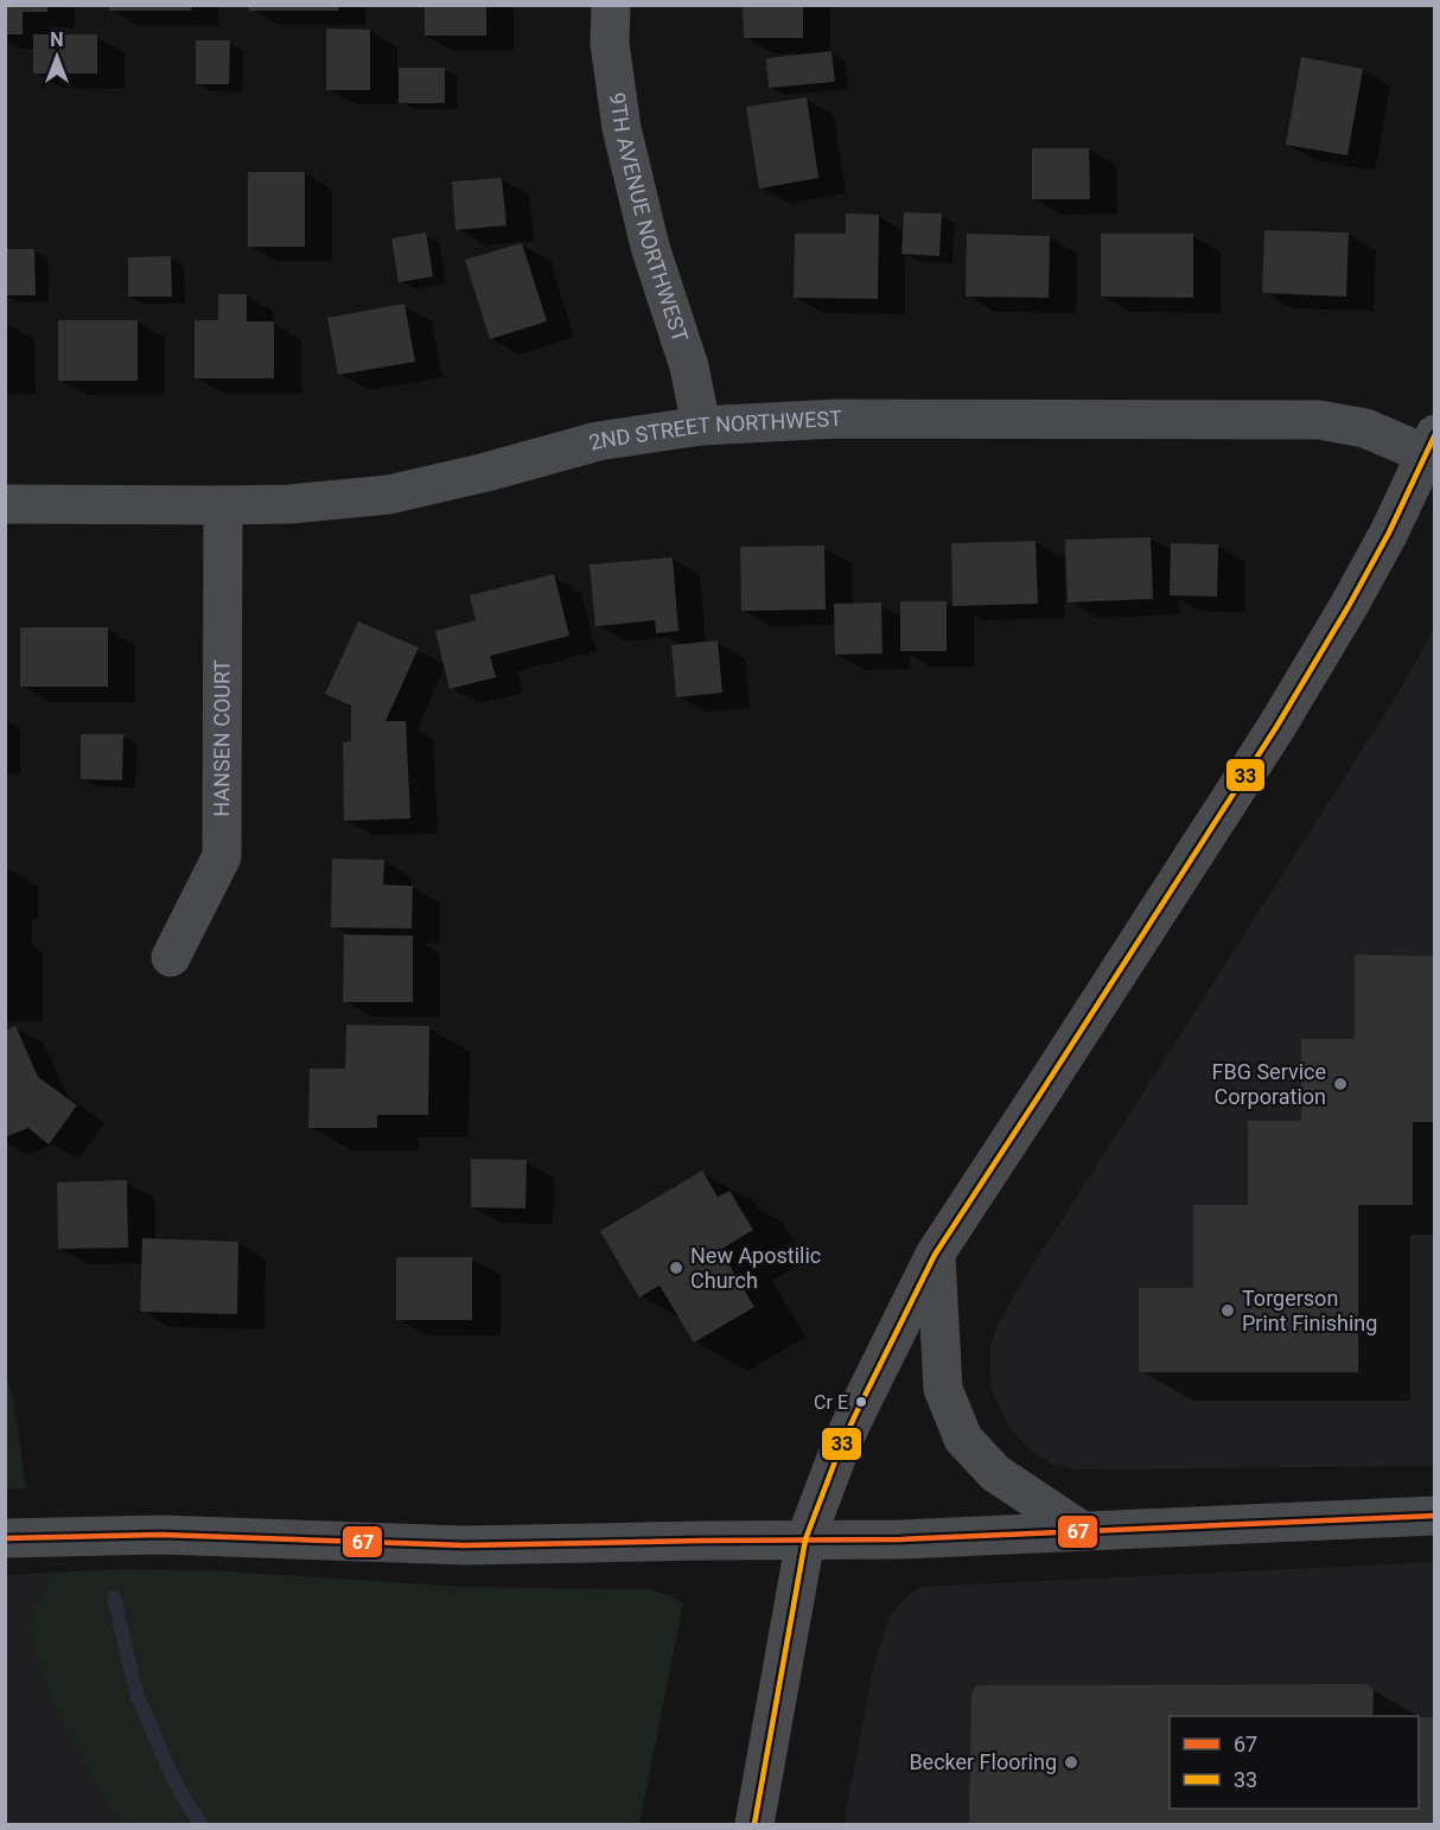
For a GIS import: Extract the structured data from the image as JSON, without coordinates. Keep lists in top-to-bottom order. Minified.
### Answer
{"streets":{"street":["9TH AVENUE NORTHWEST","2ND STREET NORTHWEST","HANSEN COURT"]},"crossings":[["9TH AVENUE NORTHWEST","2ND STREET NORTHWEST"],["2ND STREET NORTHWEST","HANSEN COURT"]],"places":["FBG Service Corporation","New Apostilic Church","Torgerson Print Finishing","Cr E","Becker Flooring"],"lines":["transit line 33","transit line 67"],"legend":["67","33"],"north":"top"}
